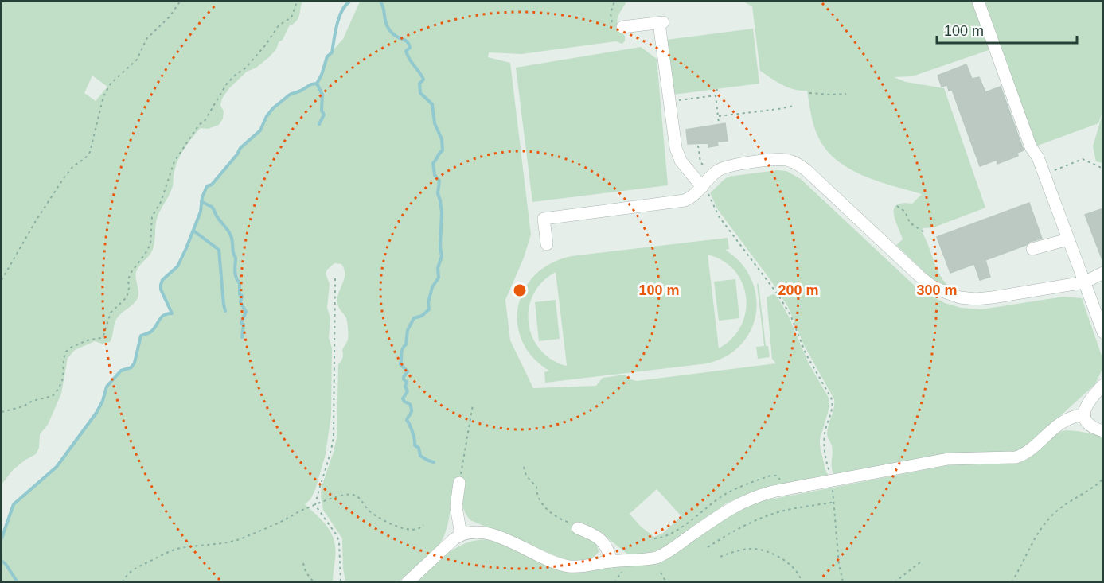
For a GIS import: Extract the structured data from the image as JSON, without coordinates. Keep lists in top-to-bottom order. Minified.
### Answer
{"scale_bar":"100 m","rings":["100 m","200 m","300 m"]}
